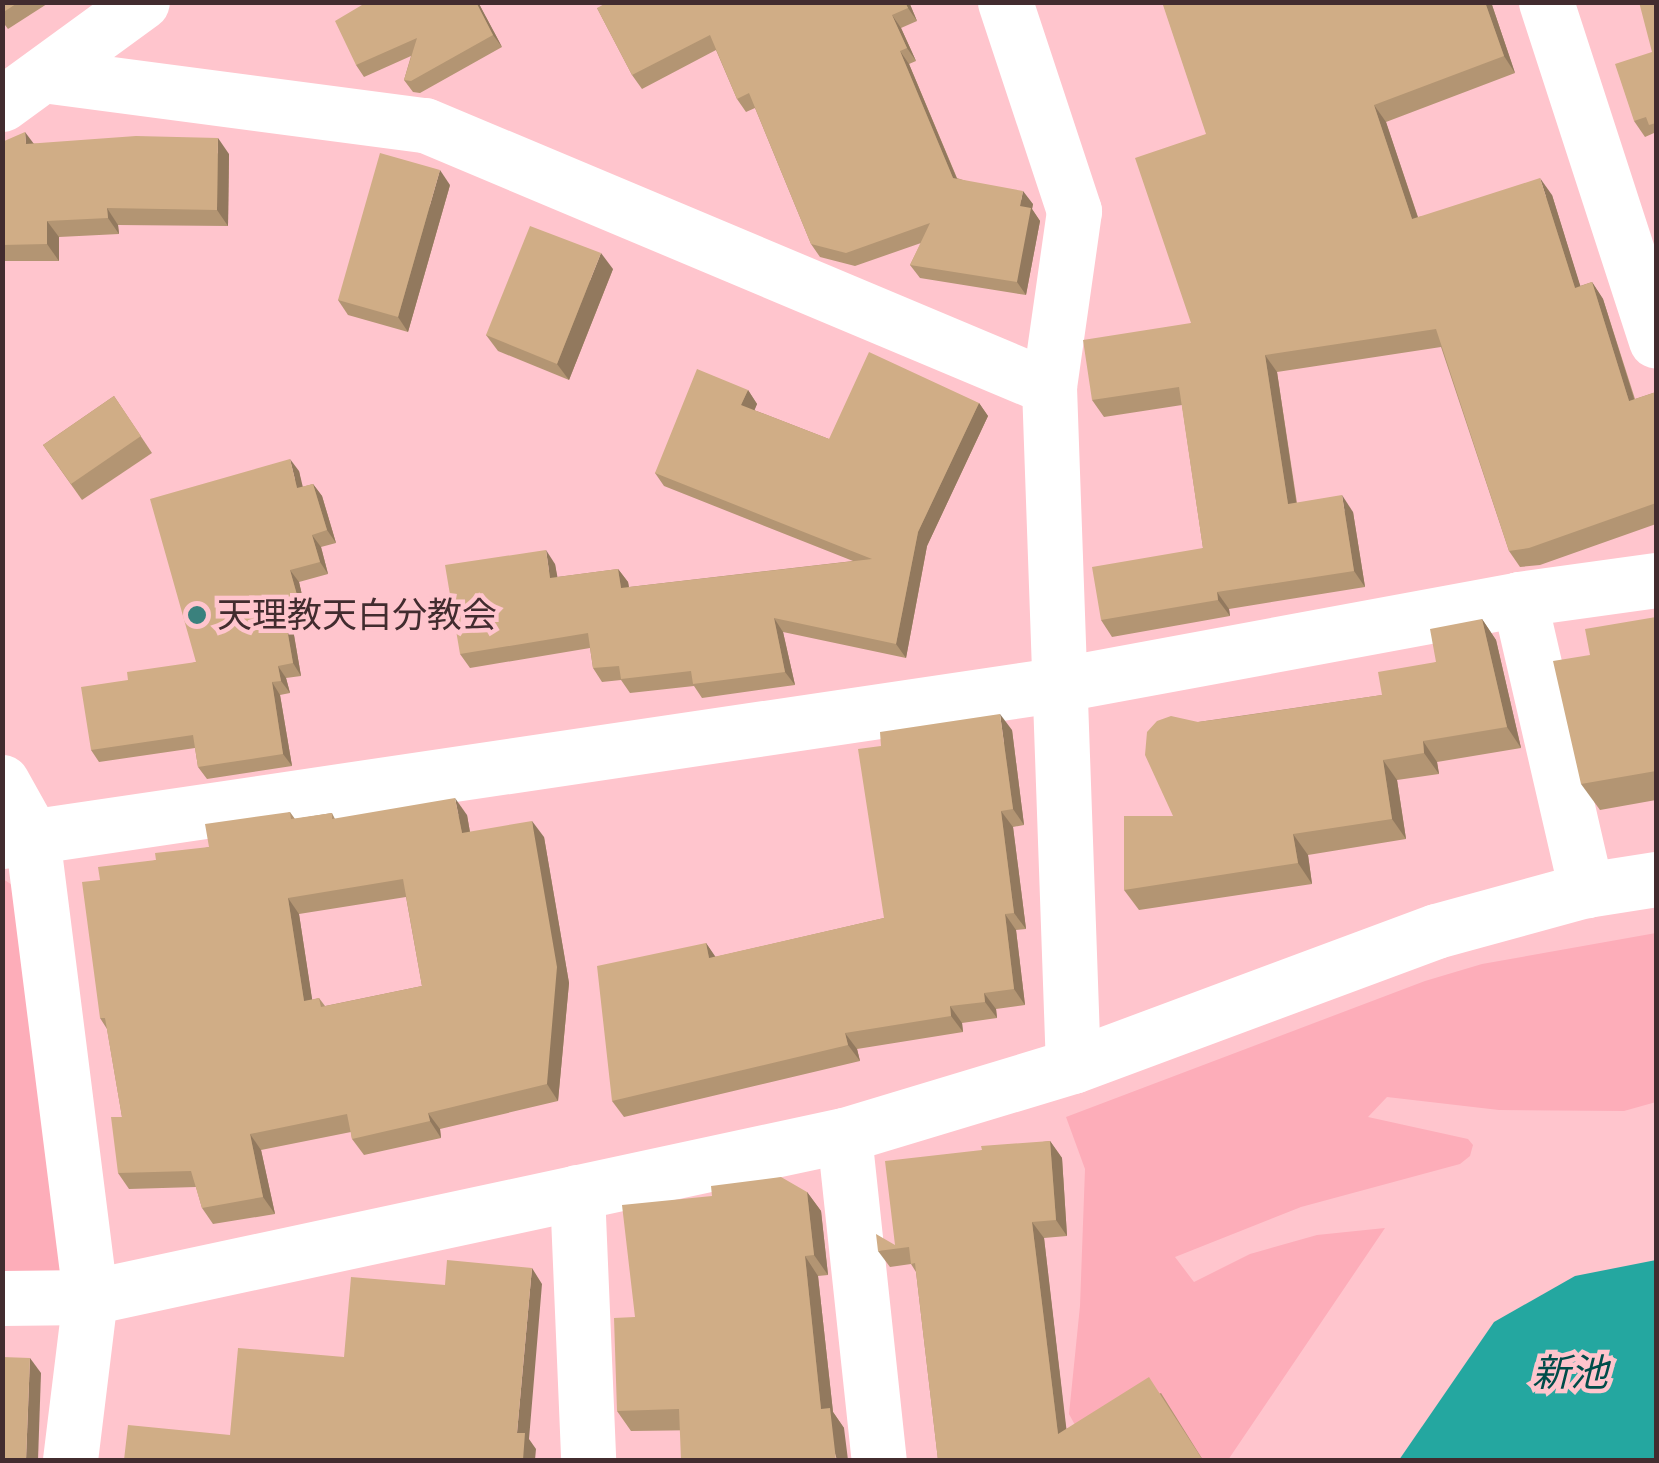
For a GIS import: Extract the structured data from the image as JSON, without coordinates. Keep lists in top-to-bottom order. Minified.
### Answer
{"water":["新池"],"places":["天理教天白分教会"]}
